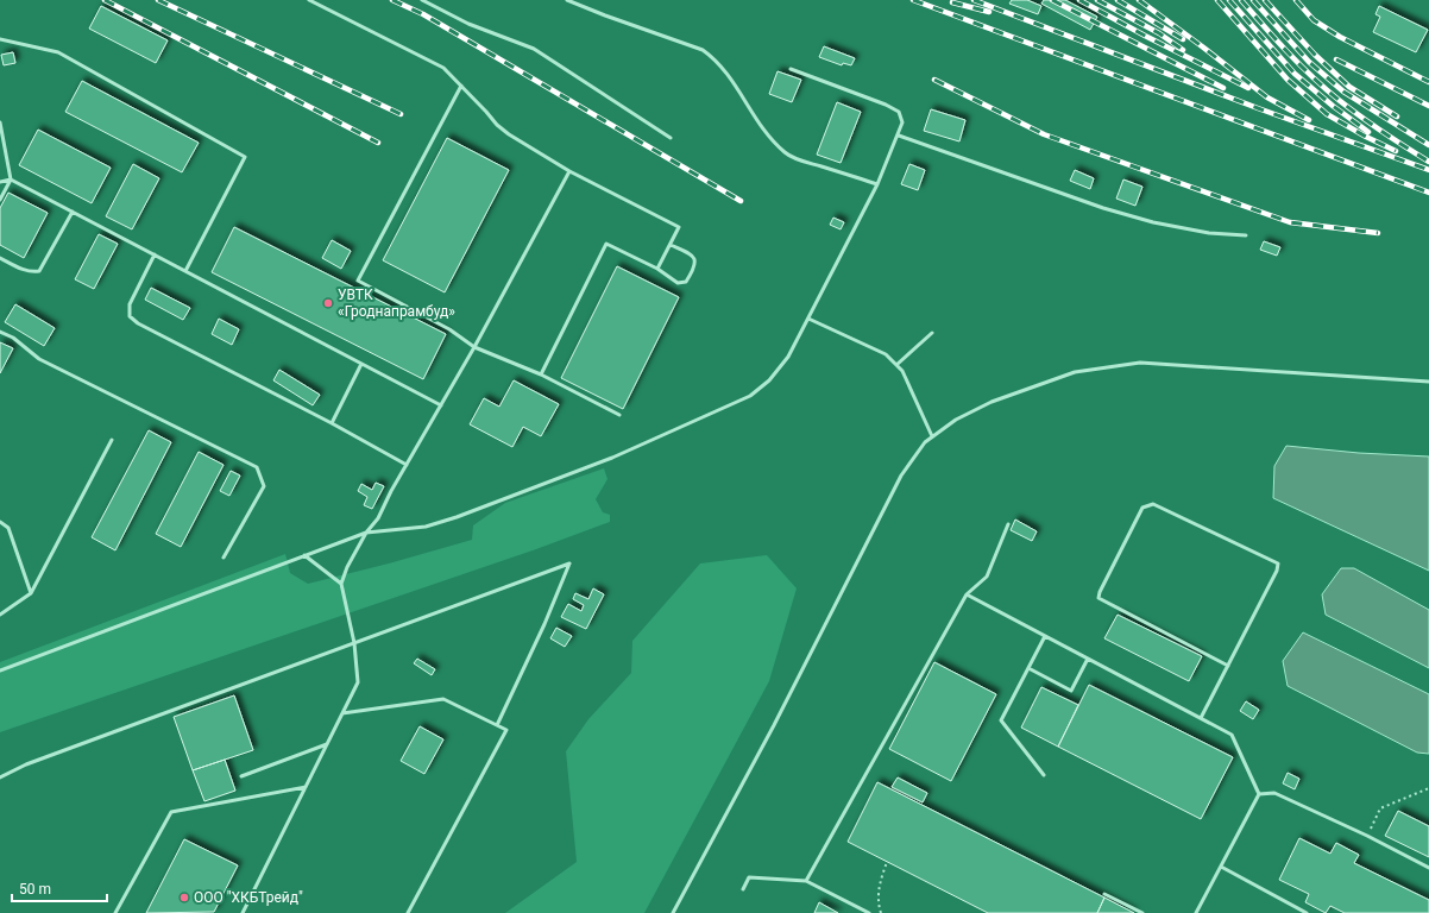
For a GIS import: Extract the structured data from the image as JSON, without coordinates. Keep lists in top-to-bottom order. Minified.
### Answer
{"places":["УВТК «Гроднапрамбуд»","ООО \"ХКБТрейд\""],"scale_bar":"50 m"}
